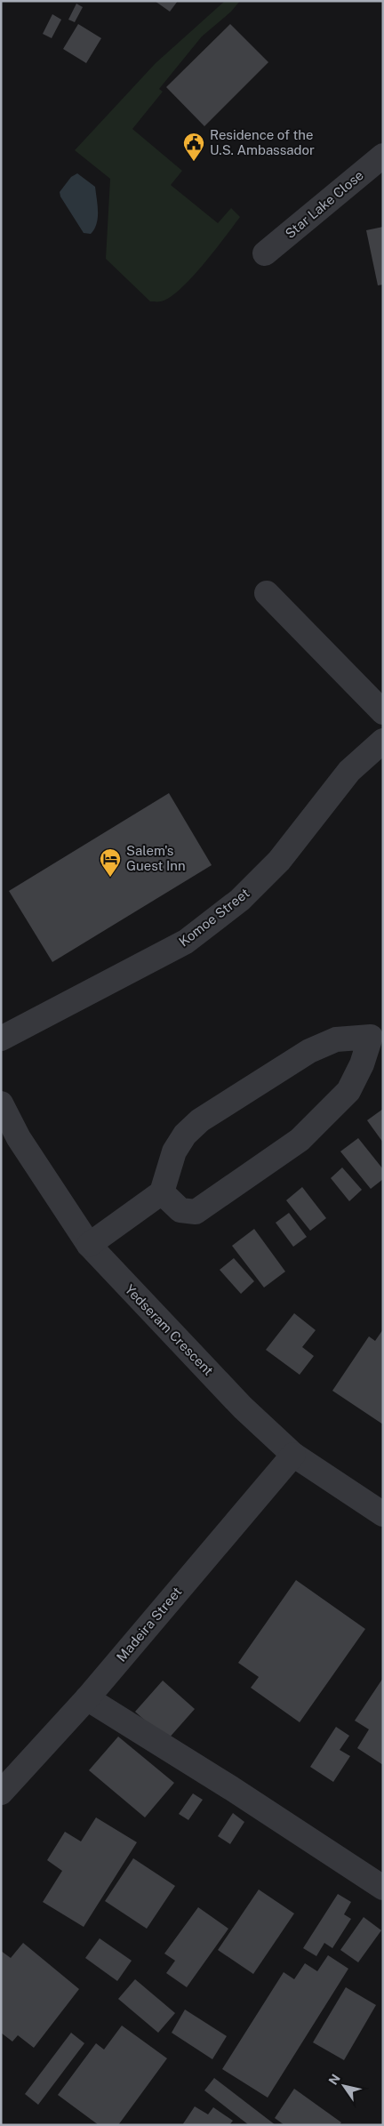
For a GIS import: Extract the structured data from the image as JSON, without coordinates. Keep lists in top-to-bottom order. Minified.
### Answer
{"streets":{"street":["Star Lake Close","Komoe Street","Yedseram Crescent","Madeira Street"]},"crossings":[["Yedseram Crescent","Madeira Street"]],"places":{"public building":["Residence of the U.S. Ambassador"],"hotel":["Salem's Guest Inn"]},"north":"top left"}
